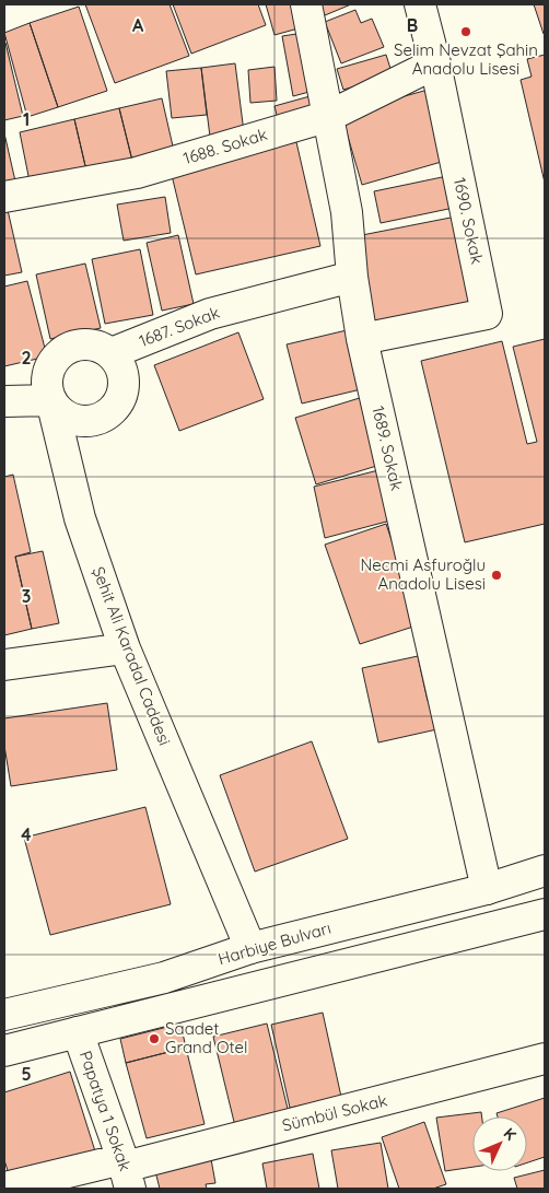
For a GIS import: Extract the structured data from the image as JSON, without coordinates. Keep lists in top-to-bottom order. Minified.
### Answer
{"streets":{"street":["1688. Sokak","1690. Sokak","1687. Sokak","1689. Sokak","Şehit Ali Karadal Caddesi","Harbiye Bulvarı","Papatya 1 Sokak","Sümbül Sokak"]},"crossings":[["1688. Sokak","1690. Sokak"],["1688. Sokak","1689. Sokak"],["1690. Sokak","1689. Sokak"],["1687. Sokak","1689. Sokak"],["1687. Sokak","Şehit Ali Karadal Caddesi"],["1689. Sokak","Harbiye Bulvarı"],["Şehit Ali Karadal Caddesi","Harbiye Bulvarı"],["Papatya 1 Sokak","Sümbül Sokak"]],"places":["Selim Nevzat Şahin Anadolu Lisesi","Necmi Asfuroğlu Anadolu Lisesi","Saadet Grand Otel"],"north":"top right","grid":{"columns":["A","B"],"rows":["1","2","3","4","5"]}}
